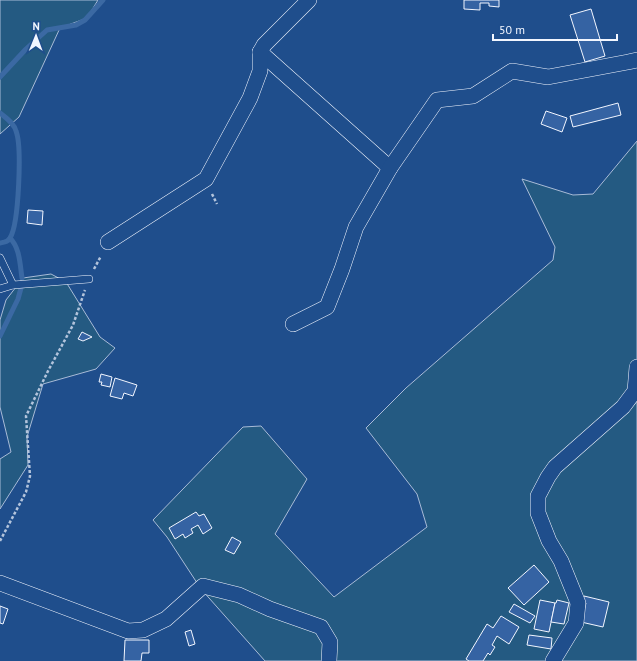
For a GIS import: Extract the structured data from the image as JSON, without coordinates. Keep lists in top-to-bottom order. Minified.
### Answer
{"scale_bar":"50 m","north":"top"}
